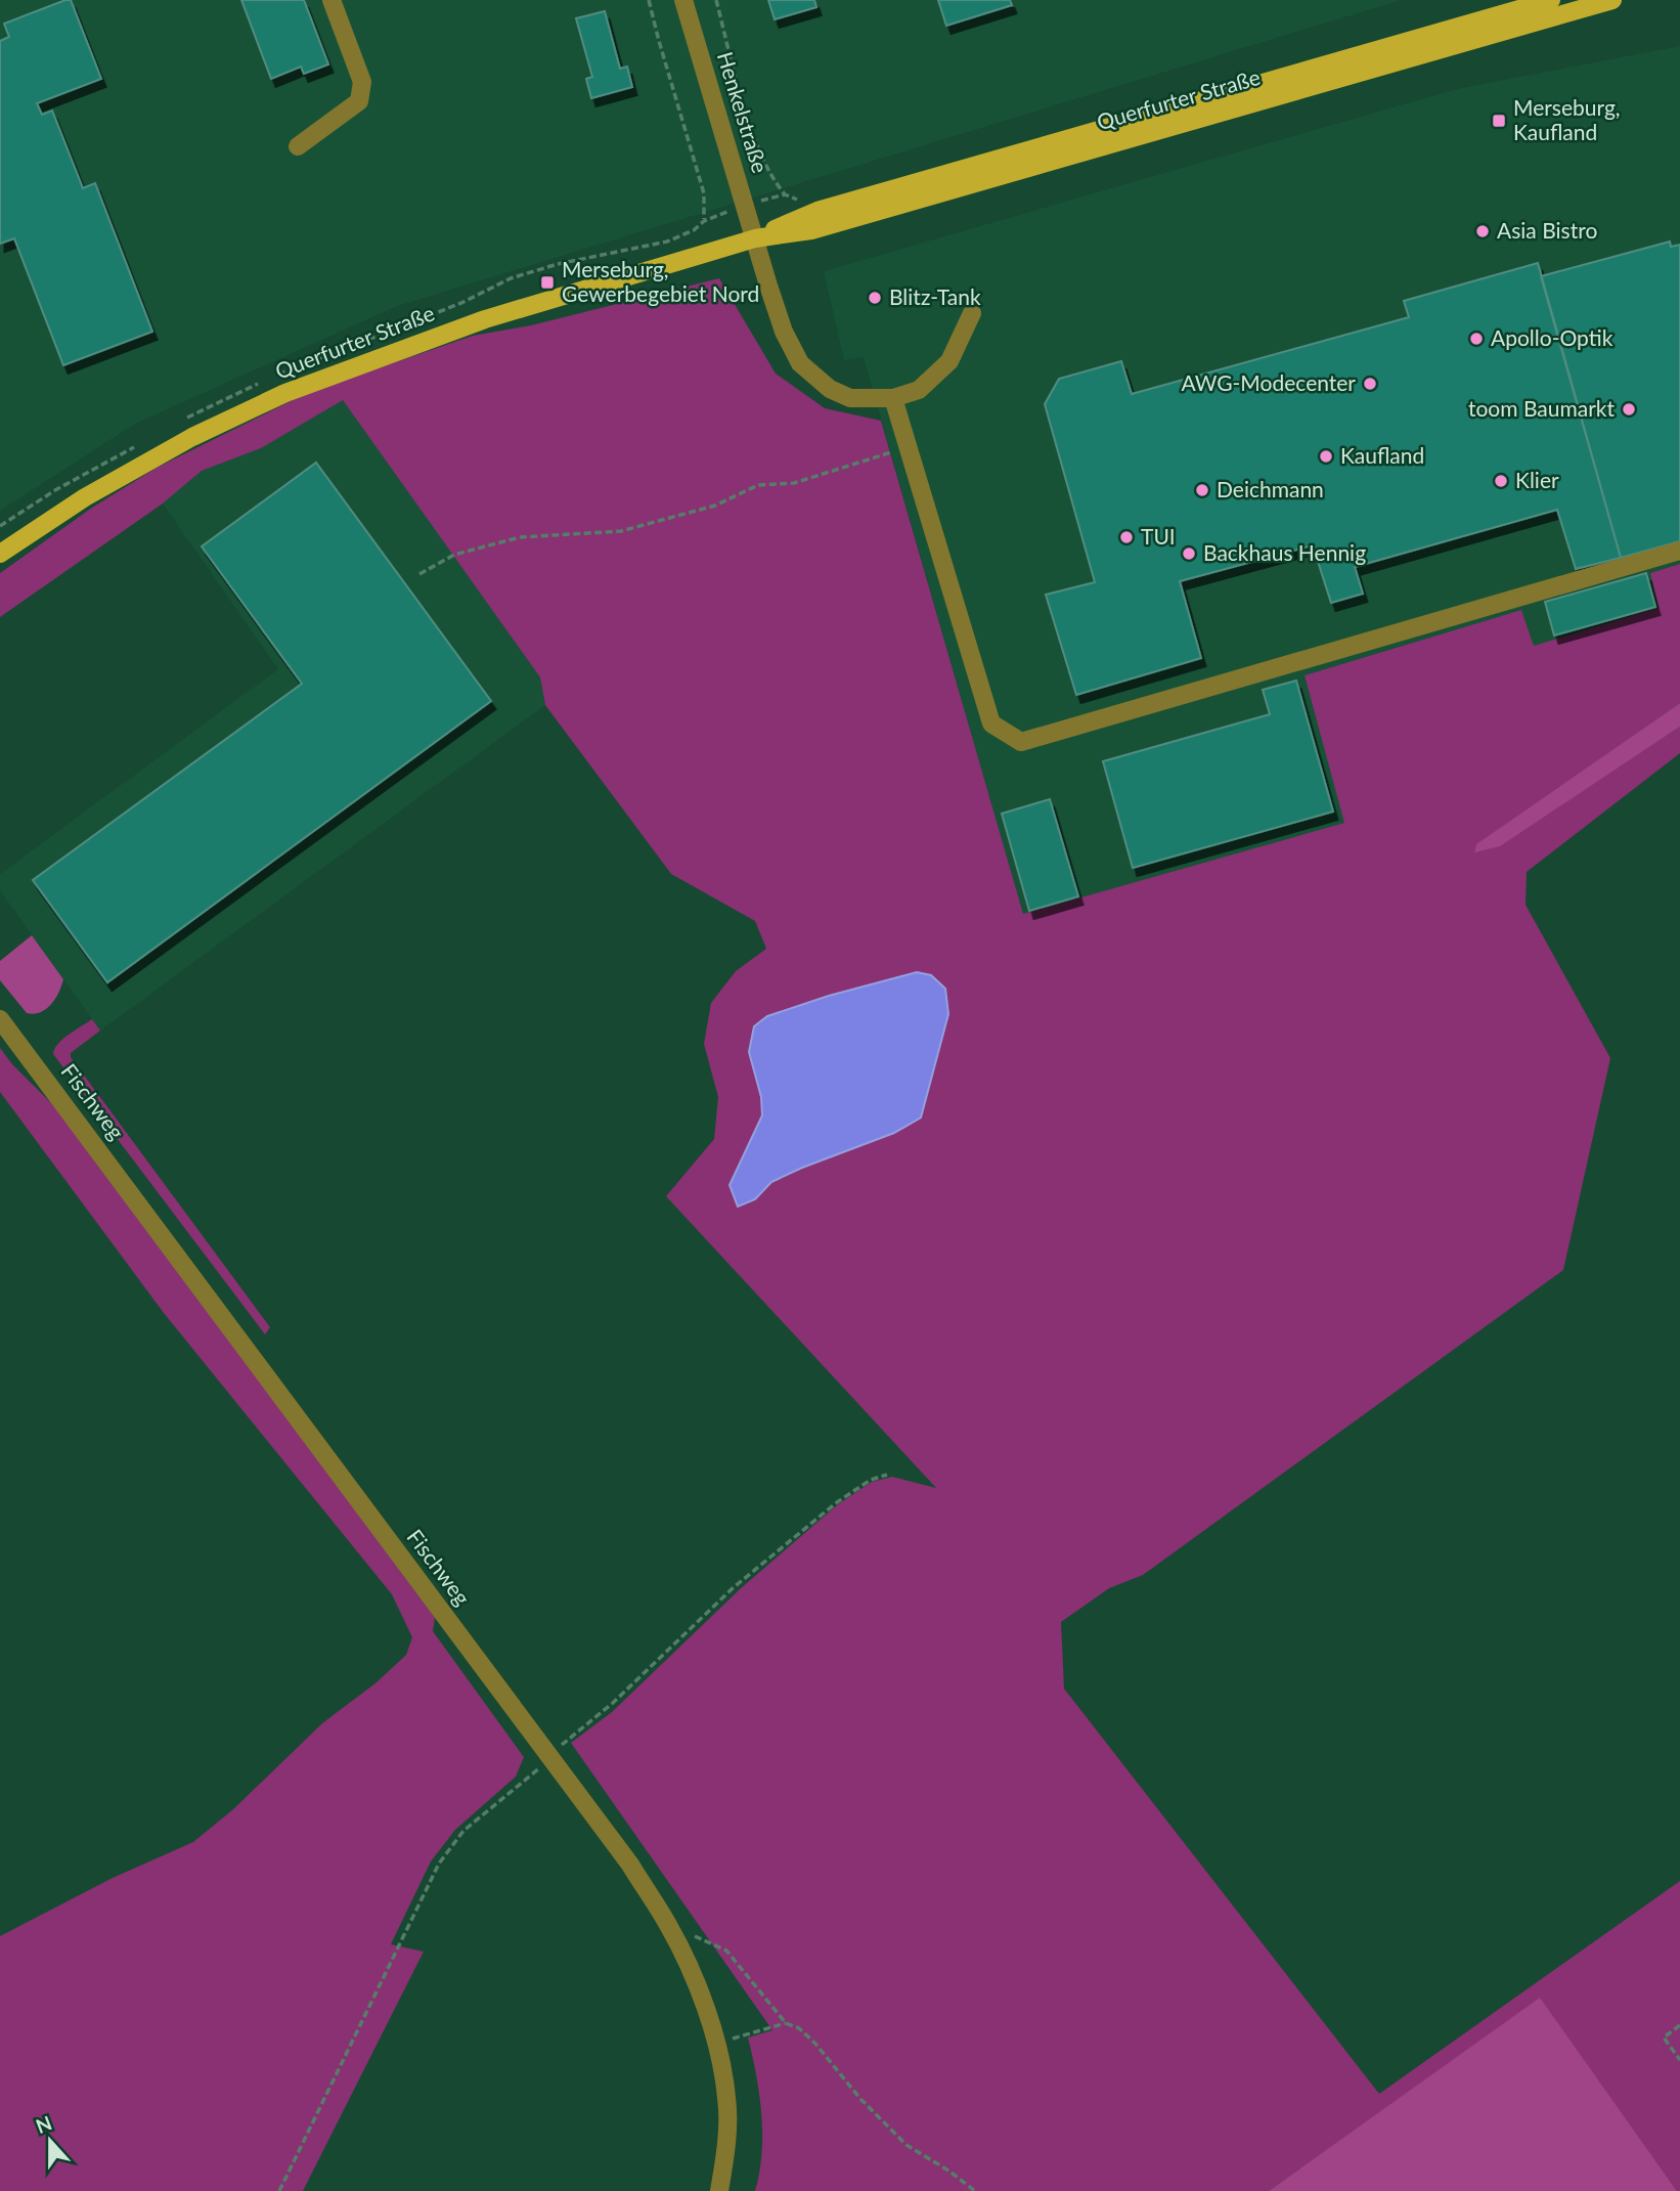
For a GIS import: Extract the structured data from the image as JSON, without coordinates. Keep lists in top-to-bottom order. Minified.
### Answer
{"streets":{"main road":["Querfurter Straße"],"street":["Henkelstraße","Fischweg"]},"crossings":[["Querfurter Straße","Henkelstraße"]],"places":{"transit":["Merseburg, Kaufland","Merseburg, Gewerbegebiet Nord"],"other":["Asia Bistro","Blitz-Tank","Apollo-Optik","AWG-Modecenter","toom Baumarkt","Kaufland","Klier","Deichmann","TUI","Backhaus Hennig"]},"north":"top"}
